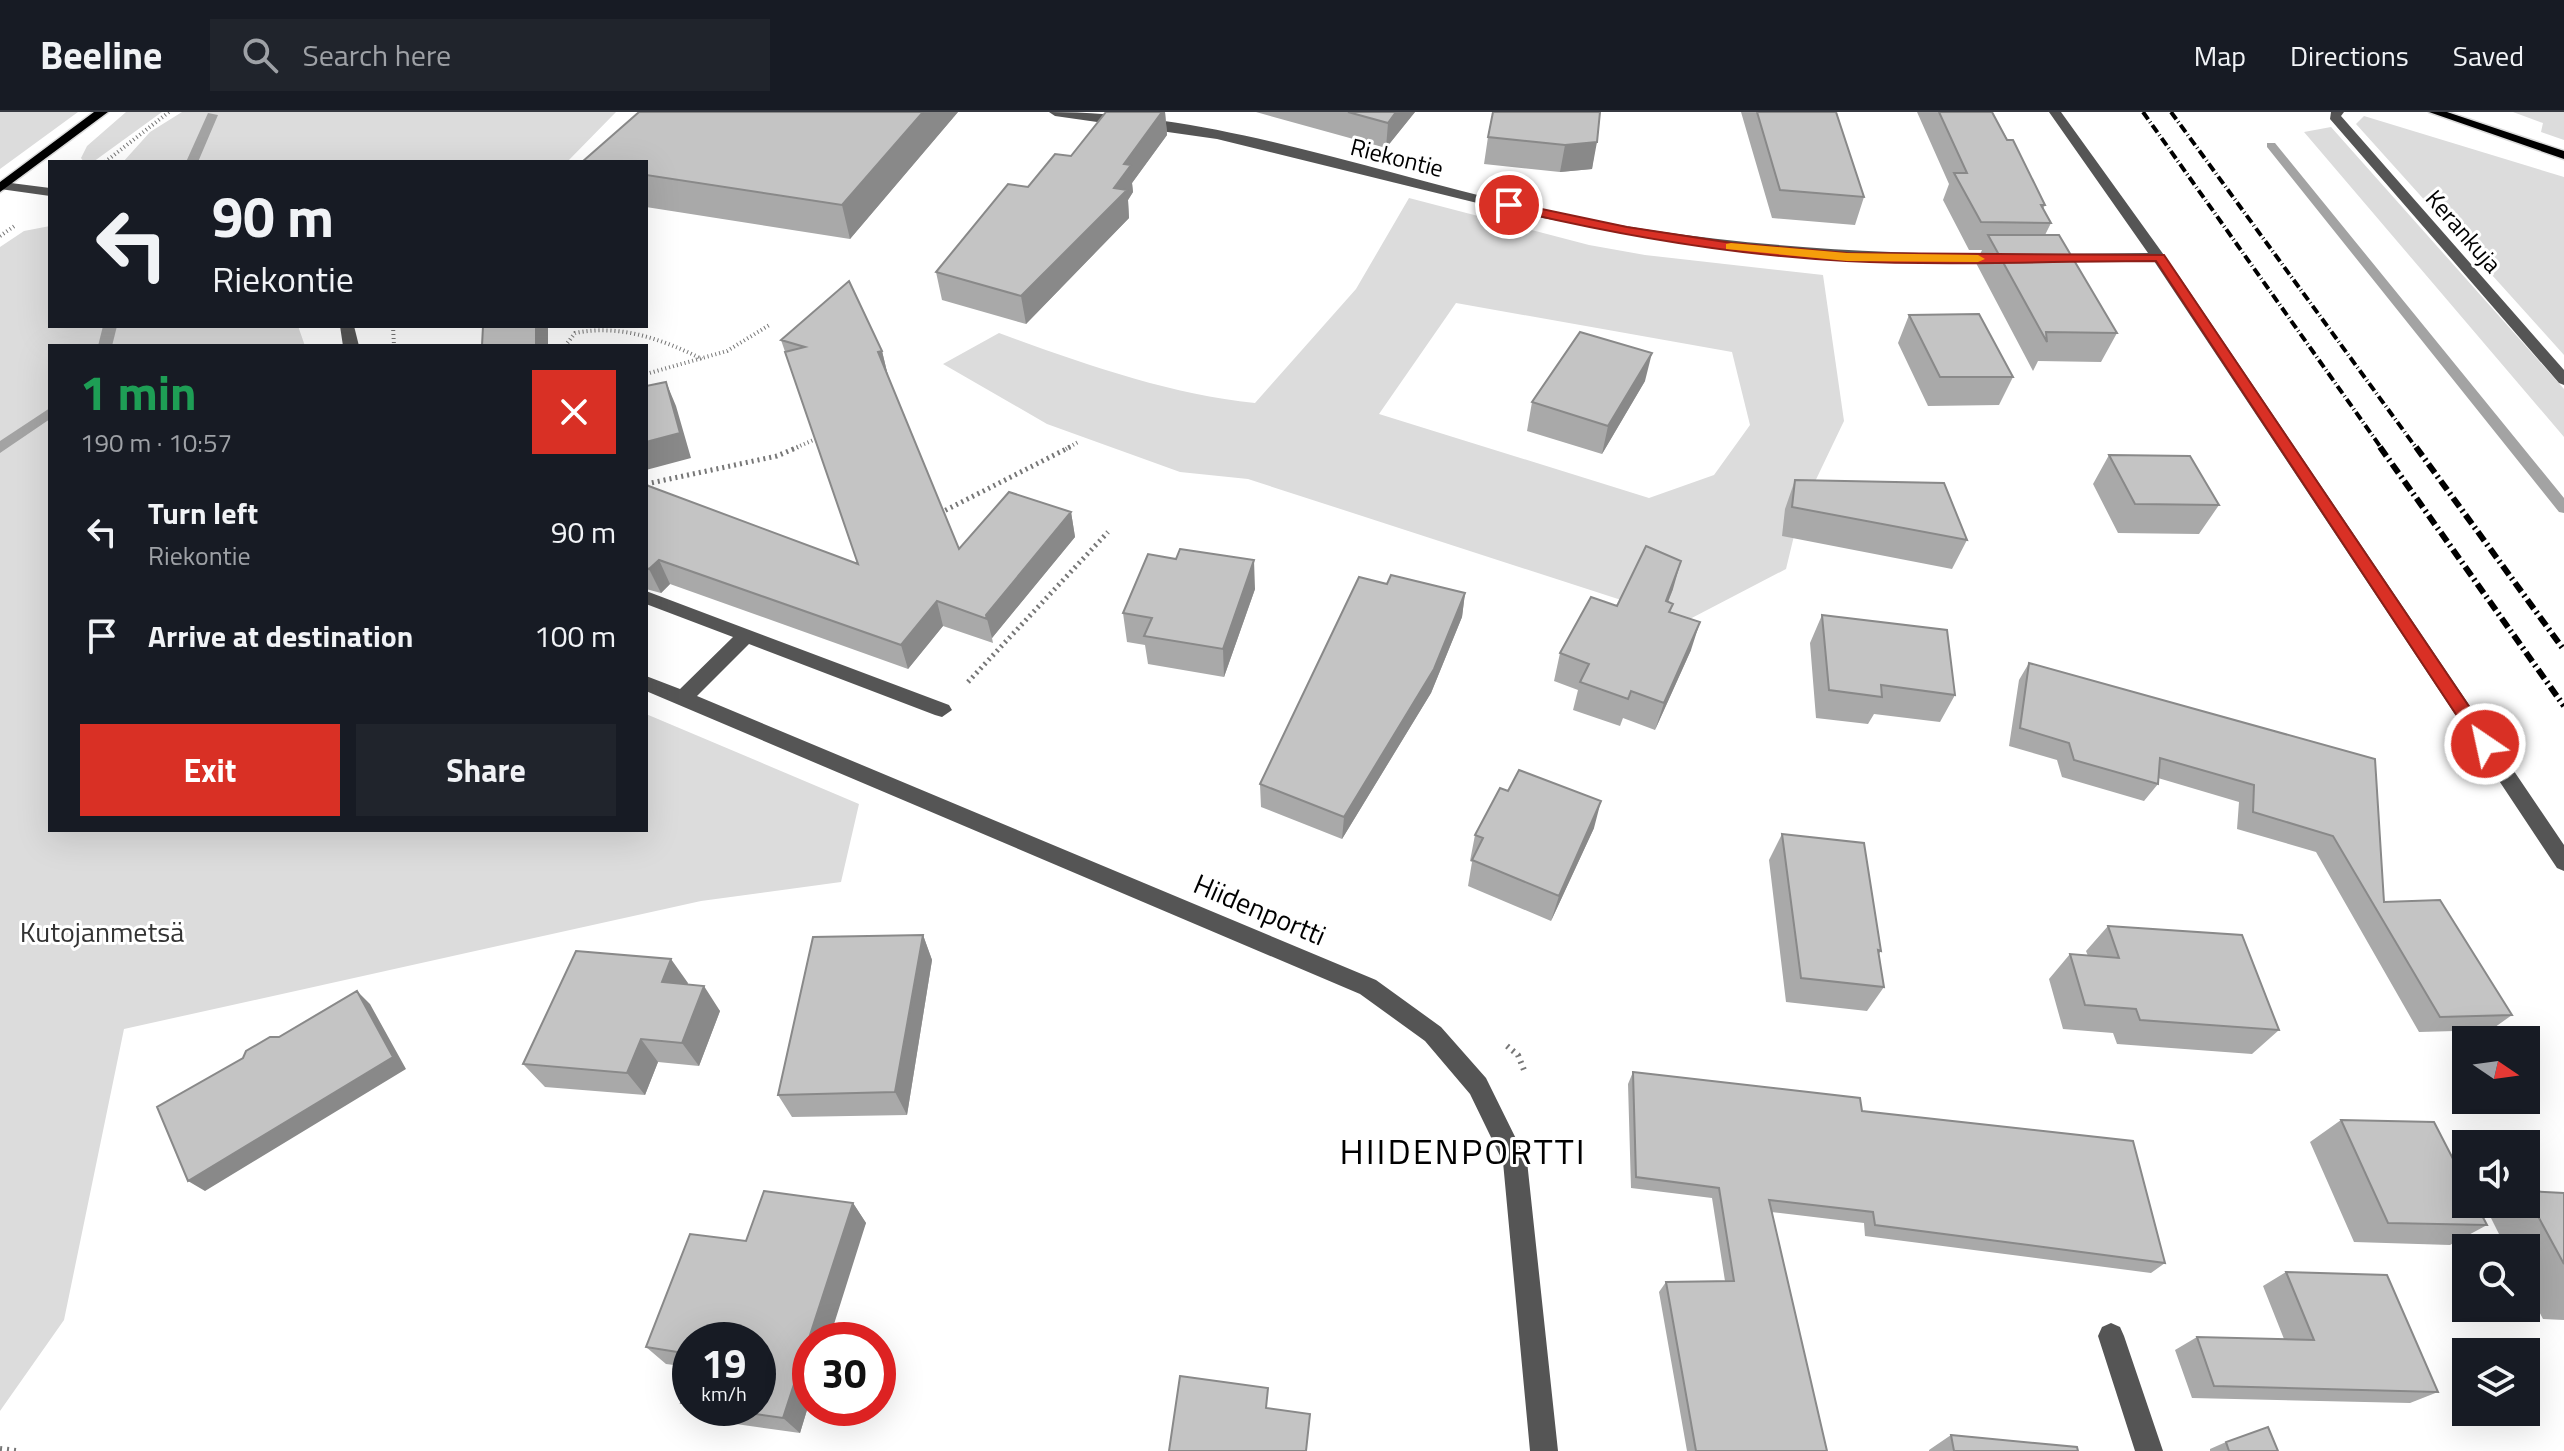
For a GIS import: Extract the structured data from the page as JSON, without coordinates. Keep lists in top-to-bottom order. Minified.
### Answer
{"streets":{"street":["Riekontie","Kerankuja","Hiidenportti"]},"districts":["HIIDENPORTTI"],"parks":["Kutojanmetsä"],"north":"right","page":{"header":"Beeline","search":"Search here","nav":["Map","Directions","Saved"],"turn":["90 m","Riekontie"],"heading":["1 min","190 m · 10:57"],"list":[{"name":"Turn left","note":"Riekontie","value":"90 m"},{"name":"Arrive at destination","value":"100 m"}],"buttons":["Exit","Share"],"speed":"19 km/h","limit":"30"}}
